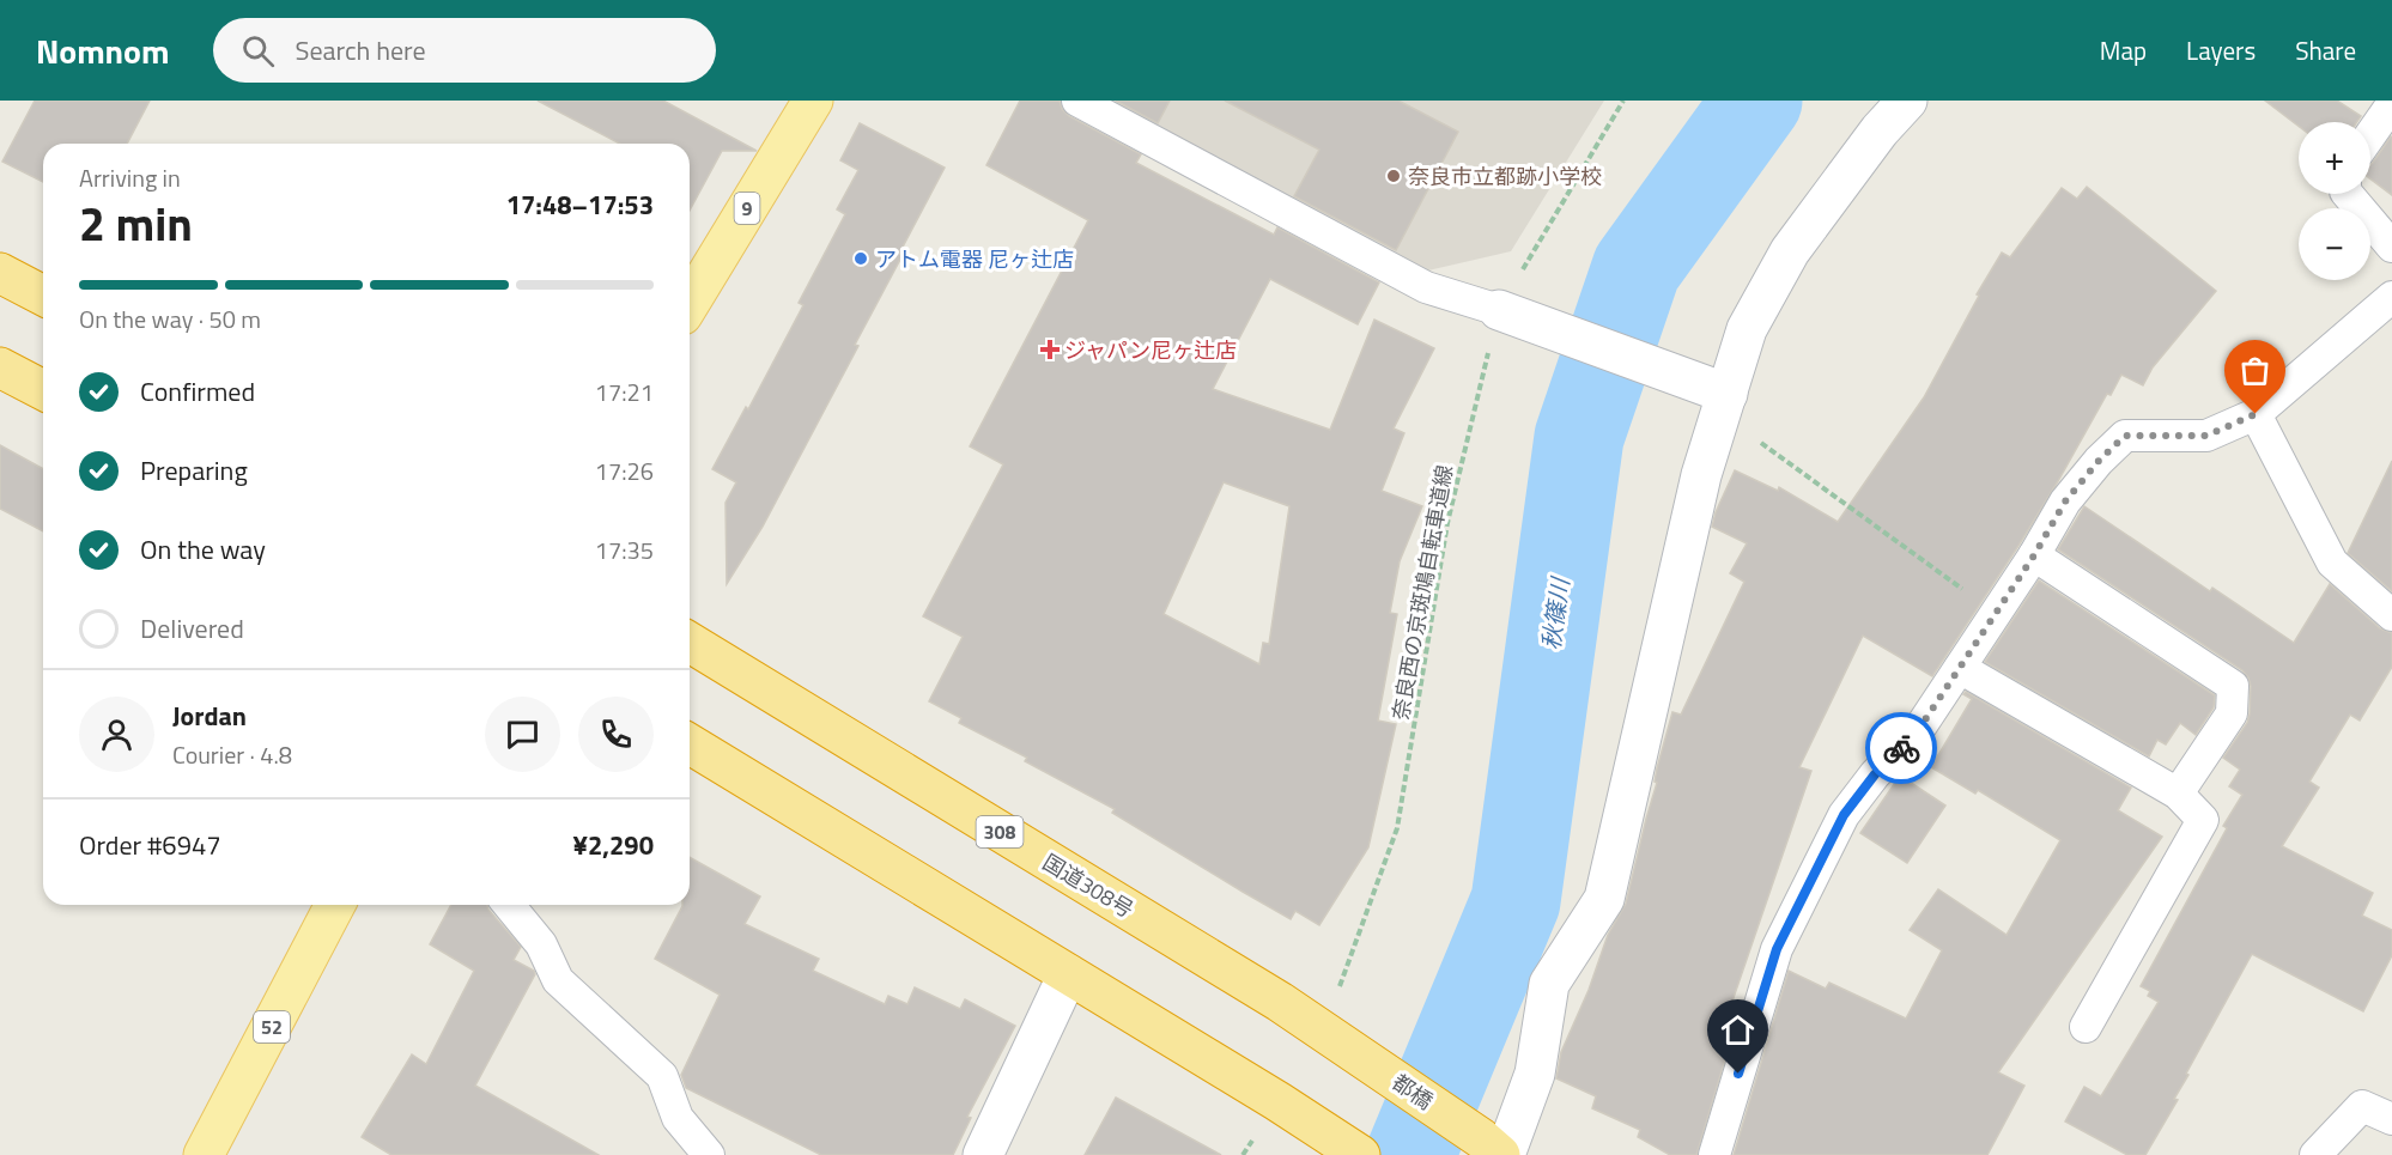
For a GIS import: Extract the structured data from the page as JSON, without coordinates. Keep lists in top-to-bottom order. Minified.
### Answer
{"streets":{"highway":["308","国道308号","都橋"],"main road":["9","52"],"path":["奈良西の京斑鳩自転車道線"]},"crossings":[["奈良西の京斑鳩自転車道線","国道308号"],["奈良西の京斑鳩自転車道線","都橋"],["国道308号","都橋"]],"water":["秋篠川"],"places":{"other":["奈良市立都跡小学校","アトム電器 尼ヶ辻店"],"health":["ジャパン尼ヶ辻店"]},"page":{"header":"Nomnom","search":"Search here","nav":["Map","Layers","Share"],"map_buttons":["+","−"],"heading":["2 min","Arriving in","17:48–17:53"],"panel":["Jordan","Courier · 4.8","Order #6947","¥2,290"],"bar":"On the way · 50 m","list":[["Confirmed","17:21"],["Preparing","17:26"],["On the way","17:35"],"Delivered"]}}
